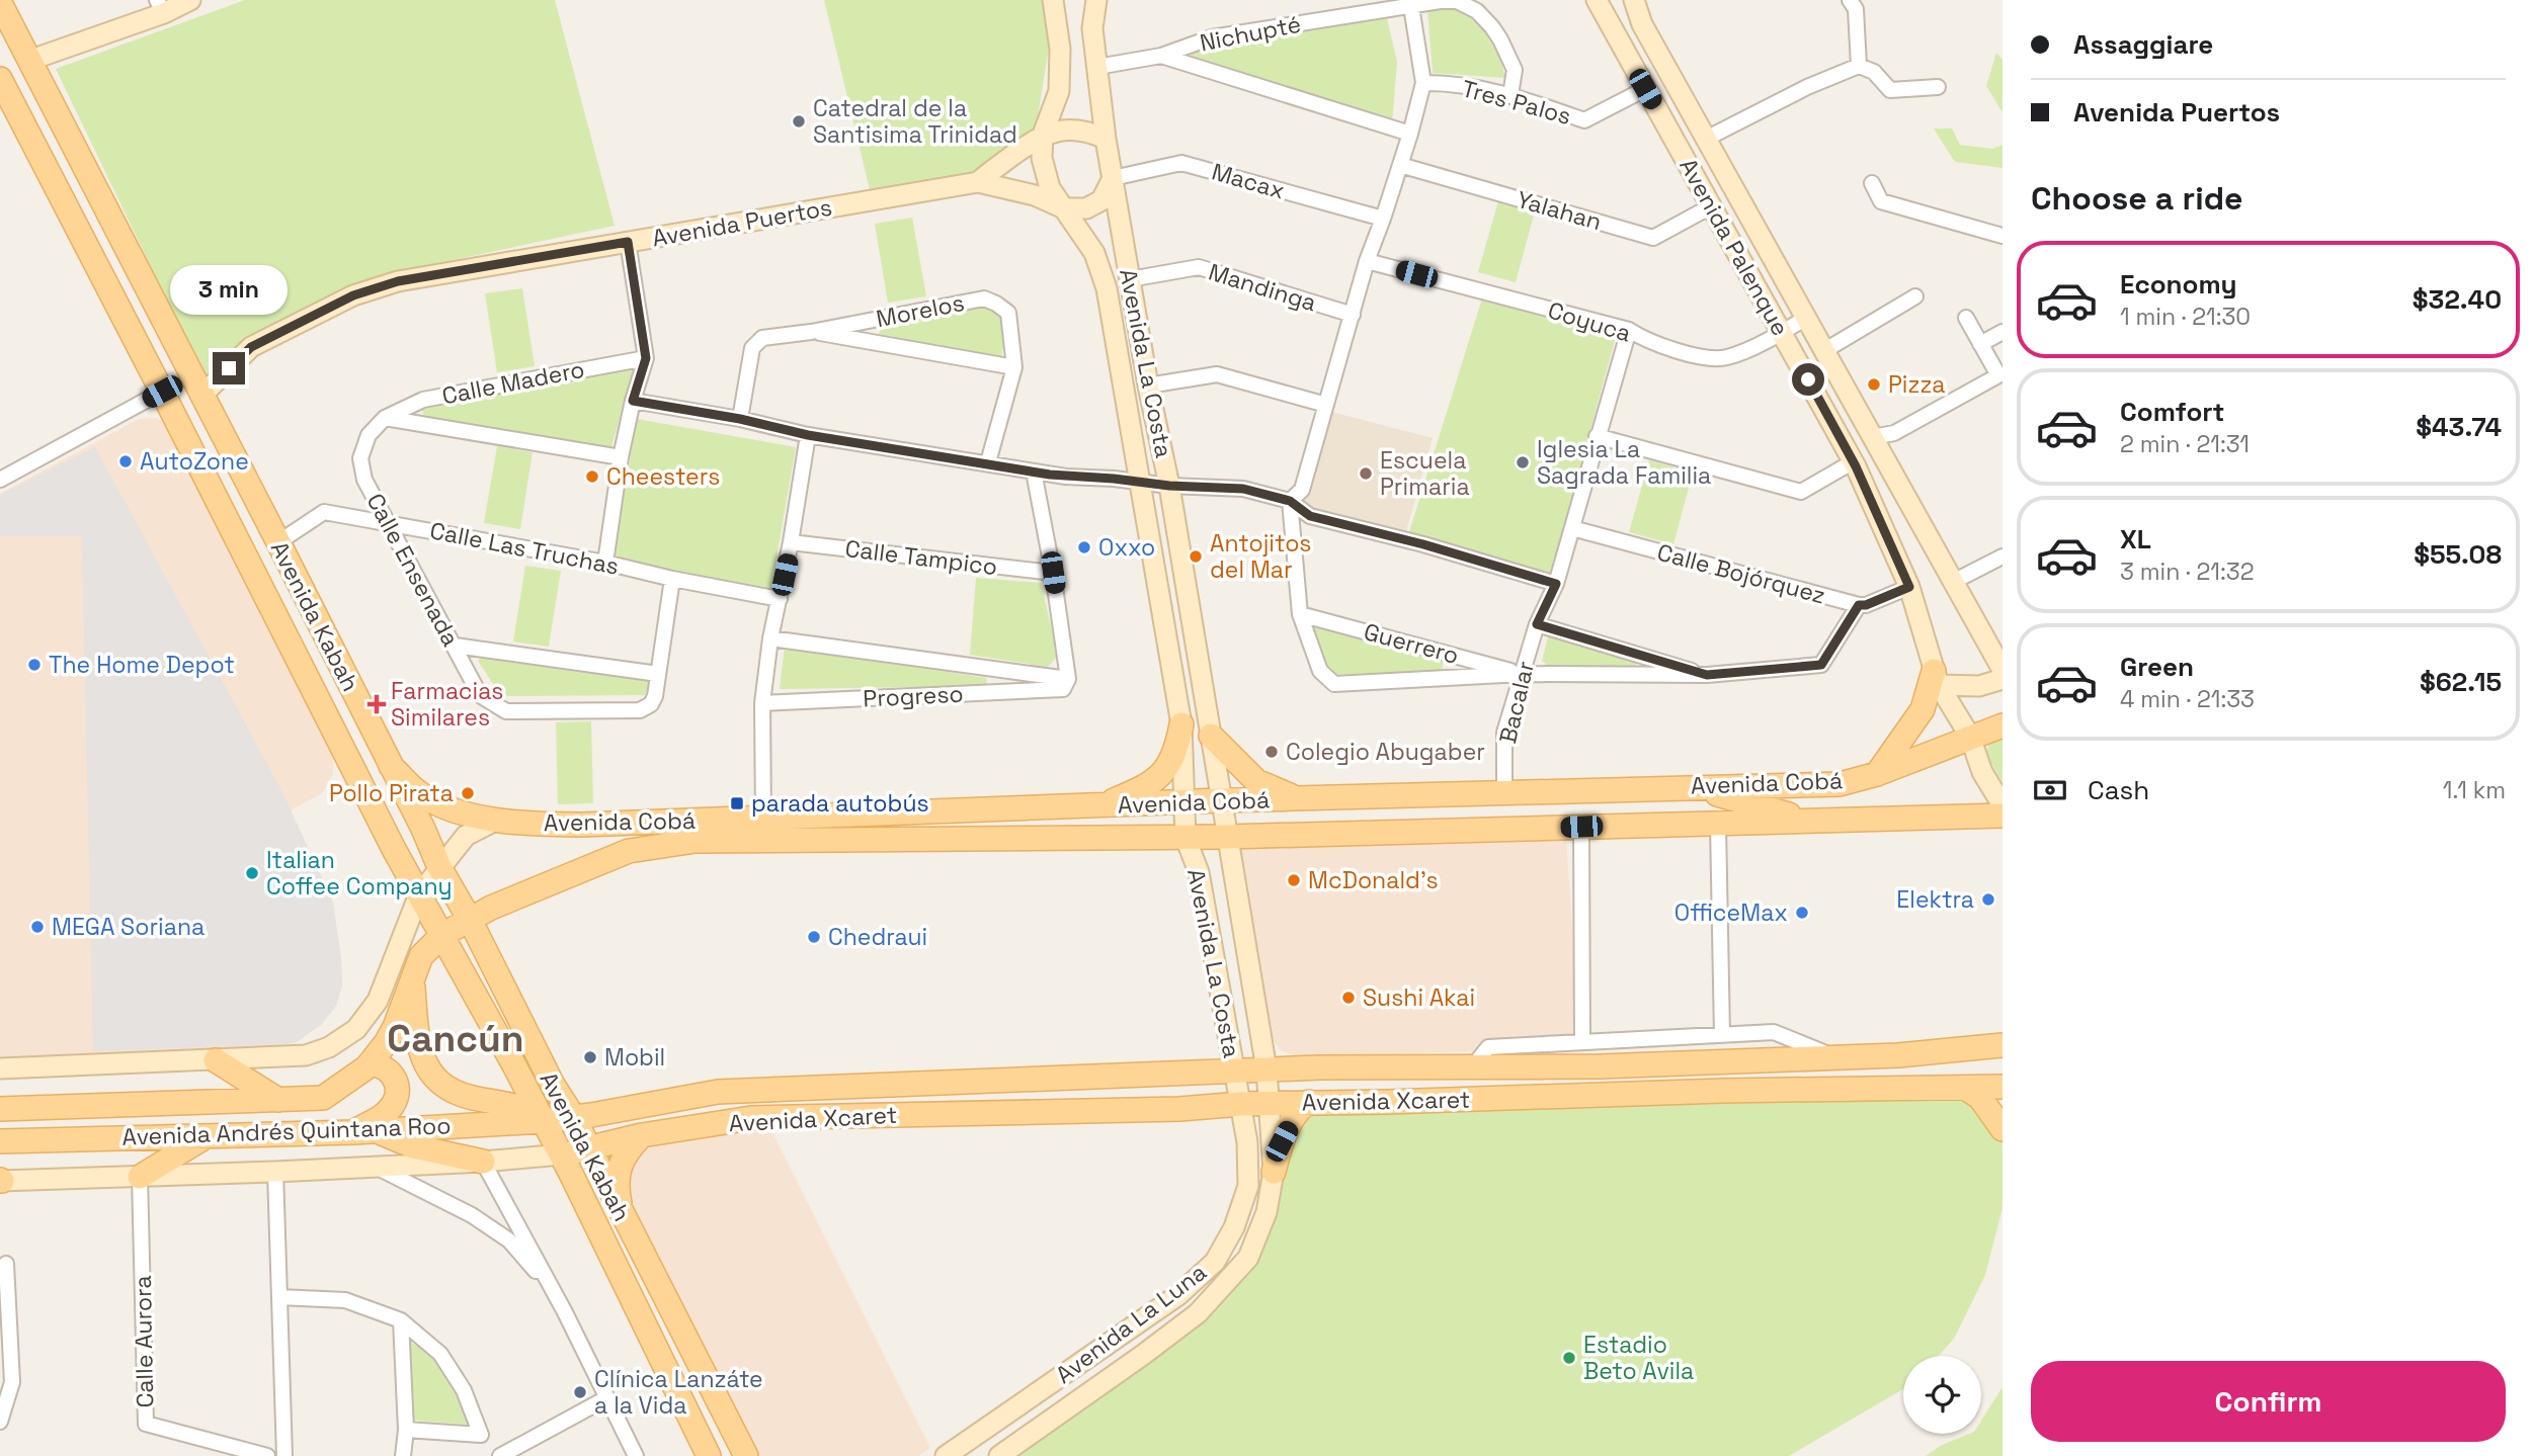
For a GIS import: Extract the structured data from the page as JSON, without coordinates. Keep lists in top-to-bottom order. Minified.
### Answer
{"streets":{"main road":["Avenida Kabah","Avenida Cobá","Avenida Xcaret","Avenida Andrés Quintana Roo"],"street":["Nichupté","Tres Palos","Macax","Yalahan","Avenida Puertos","Avenida Palenque","Mandinga","Morelos","Coyuca","Avenida La Costa","Calle Madero","Calle Las Truchas","Calle Tampico","Calle Ensenada","Calle Bojórquez","Guerrero","Progreso","Bacalar","Avenida La Luna","Calle Aurora"]},"crossings":[["Nichupté","Tres Palos"],["Nichupté","Avenida La Costa"],["Tres Palos","Avenida Palenque"],["Macax","Avenida Puertos"],["Macax","Avenida La Costa"],["Yalahan","Avenida Palenque"],["Avenida Puertos","Avenida La Costa"],["Avenida Puertos","Avenida Kabah"],["Avenida Palenque","Coyuca"],["Avenida Palenque","Avenida Cobá"],["Mandinga","Avenida La Costa"],["Coyuca","Bacalar"],["Avenida La Costa","Avenida Cobá"],["Avenida La Costa","Avenida Xcaret"],["Avenida La Costa","Avenida La Luna"],["Calle Madero","Calle Ensenada"],["Calle Las Truchas","Calle Ensenada"],["Calle Las Truchas","Avenida Kabah"],["Calle Bojórquez","Bacalar"],["Avenida Kabah","Avenida Cobá"],["Avenida Kabah","Avenida Xcaret"],["Avenida Kabah","Avenida Andrés Quintana Roo"],["Guerrero","Bacalar"],["Bacalar","Avenida Cobá"],["Avenida Cobá","Avenida Andrés Quintana Roo"],["Avenida Xcaret","Avenida Andrés Quintana Roo"],["Avenida Xcaret","Avenida La Luna"],["Avenida Andrés Quintana Roo","Calle Aurora"]],"districts":["Cancún"],"places":{"other":["Catedral de la Santisima Trinidad","Pizza","AutoZone","Iglesia La Sagrada Familia","Escuela Primaria","Cheesters","Oxxo","Antojitos del Mar","The Home Depot","Colegio Abugaber","Pollo Pirata","Italian Coffee Company","McDonald's","Elektra","OfficeMax","MEGA Soriana","Chedraui","Sushi Akai","Mobil","Estadio Beto Avila","Clínica Lanzáte a la Vida"],"health":["Farmacias Similares"],"transit":["parada autobús"]},"page":{"banner":["Assaggiare","Avenida Puertos"],"heading":"Choose a ride","list":[{"name":"Economy","note":"1 min · 21:30","value":"$32.40"},{"name":"Comfort","note":"2 min · 21:31","value":"$43.74"},{"name":"XL","note":"3 min · 21:32","value":"$55.08"},{"name":"Green","note":"4 min · 21:33","value":"$62.15"}],"bubble":"3 min","pay":["Cash","1.1 km"],"buttons":"Confirm"}}
